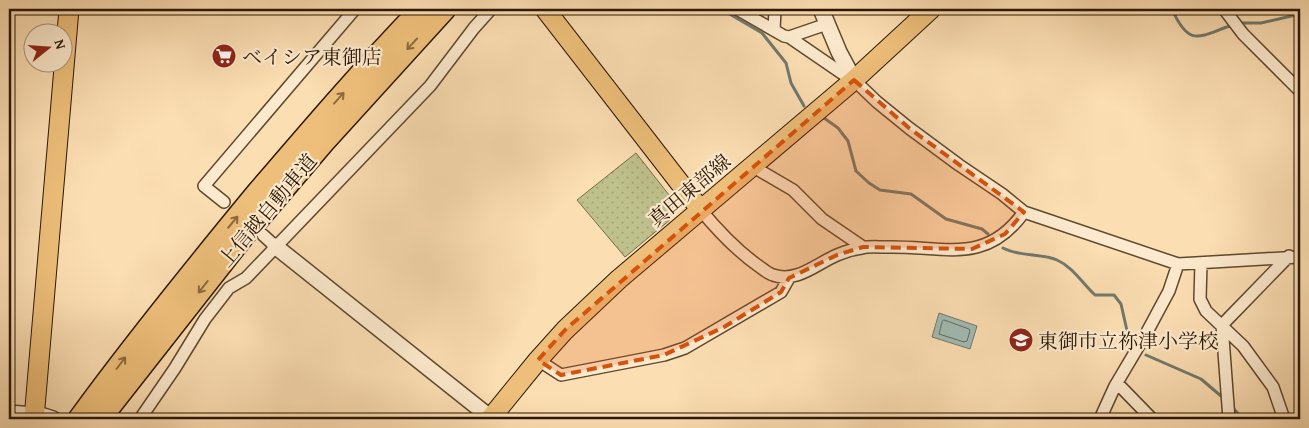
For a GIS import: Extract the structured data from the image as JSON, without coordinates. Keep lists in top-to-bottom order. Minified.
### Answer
{"streets":{"highway":["上信越自動車道"],"main road":["真田東部線"]},"places":{"supermarket":["ベイシア東御店"],"school or university":["東御市立祢津小学校"]},"north":"right"}
